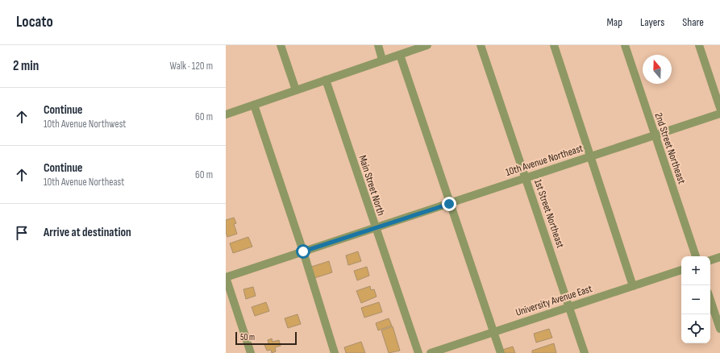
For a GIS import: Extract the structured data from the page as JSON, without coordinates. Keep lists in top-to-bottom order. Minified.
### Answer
{"streets":{"street":["2nd Street Northeast","10th Avenue Northeast","Main Street North","1st Street Northeast","University Avenue East"]},"crossings":[["2nd Street Northeast","10th Avenue Northeast"],["10th Avenue Northeast","Main Street North"],["10th Avenue Northeast","1st Street Northeast"],["1st Street Northeast","University Avenue East"]],"scale_bar":"50 m","north":"top","page":{"header":"Locato","nav":["Map","Layers","Share"],"heading":["2 min","Walk · 120 m"],"list":[["Continue","10th Avenue Northwest","60 m"],["Continue","10th Avenue Northeast","60 m"],"Arrive at destination"],"map_buttons":["+","−"],"scale":"50 m"}}
